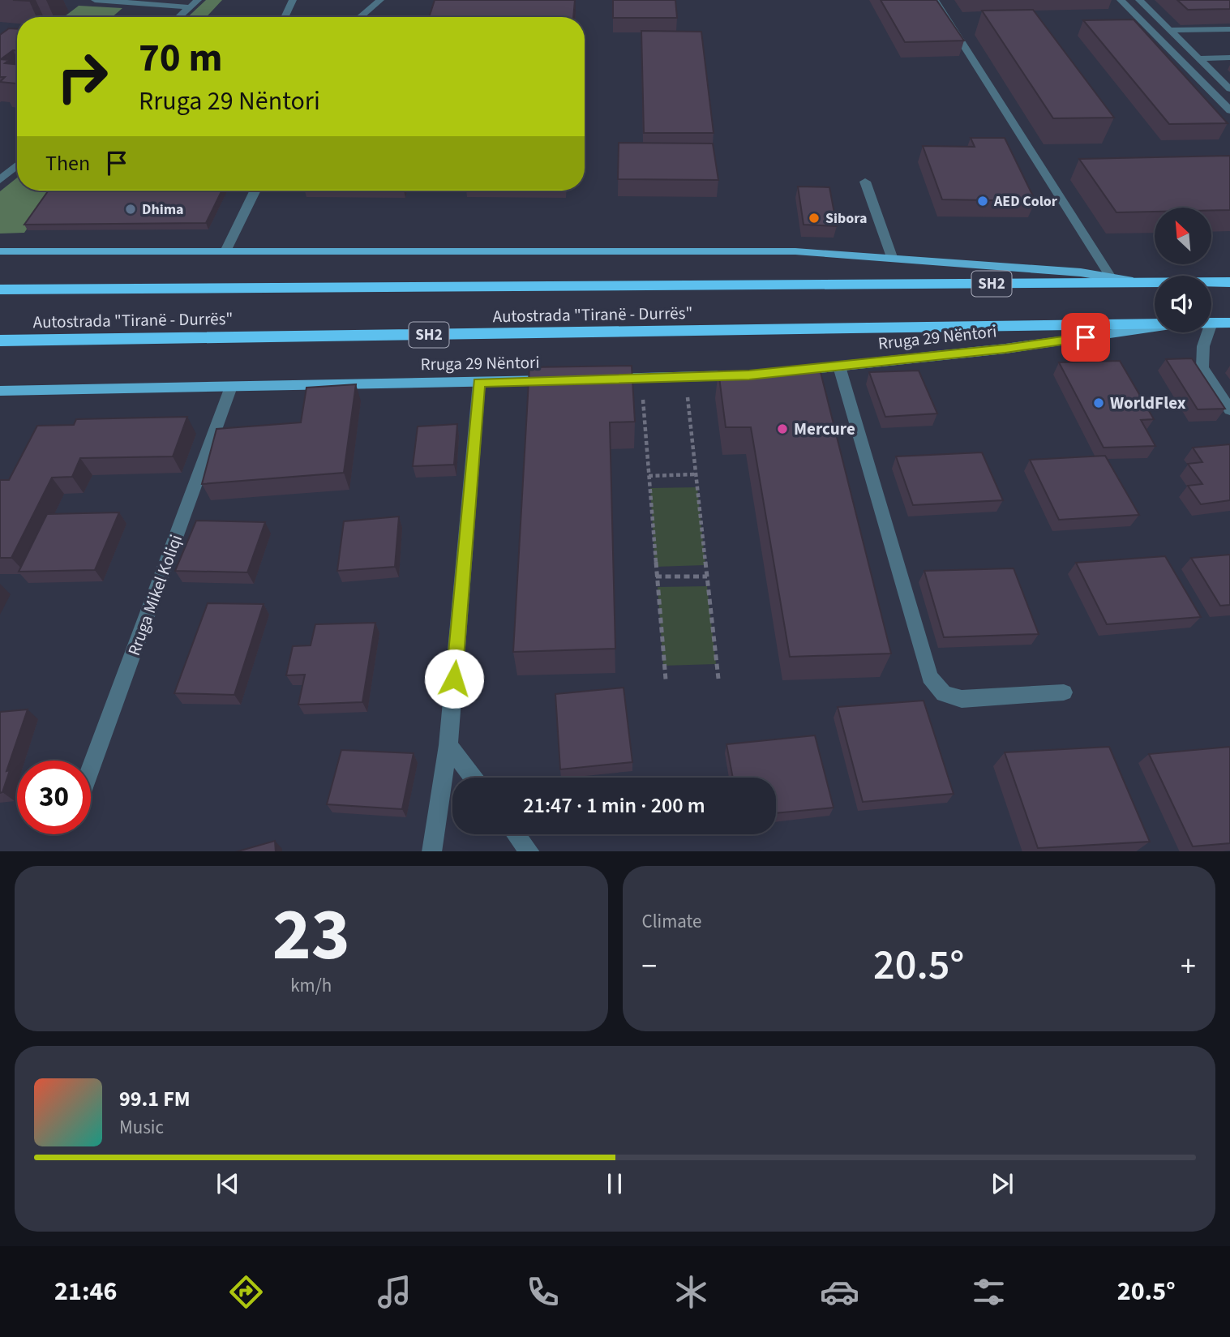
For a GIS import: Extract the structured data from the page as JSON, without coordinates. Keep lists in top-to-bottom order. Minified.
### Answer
{"streets":{"highway":["SH2","Autostrada \"Tiranë - Durrës\"","Rruga 29 Nëntori"],"street":["Rruga Mikel Koliqi"]},"crossings":[["SH2","Autostrada \"Tiranë - Durrës\""],["Rruga 29 Nëntori","Rruga Mikel Koliqi"]],"places":["AED Color","Dhima","Sibora","WorldFlex","Mercure"],"north":"top left","page":{"turn":["70 m","Rruga 29 Nëntori"],"then":"Then","limit":"30","trip":"21:47 · 1 min · 200 m","tile":[["23","km/h"],"Climate"],"heat":["−","20.5°","+"],"song":["99.1 FM","Music"],"tabs":["21:46","20.5°"]}}
